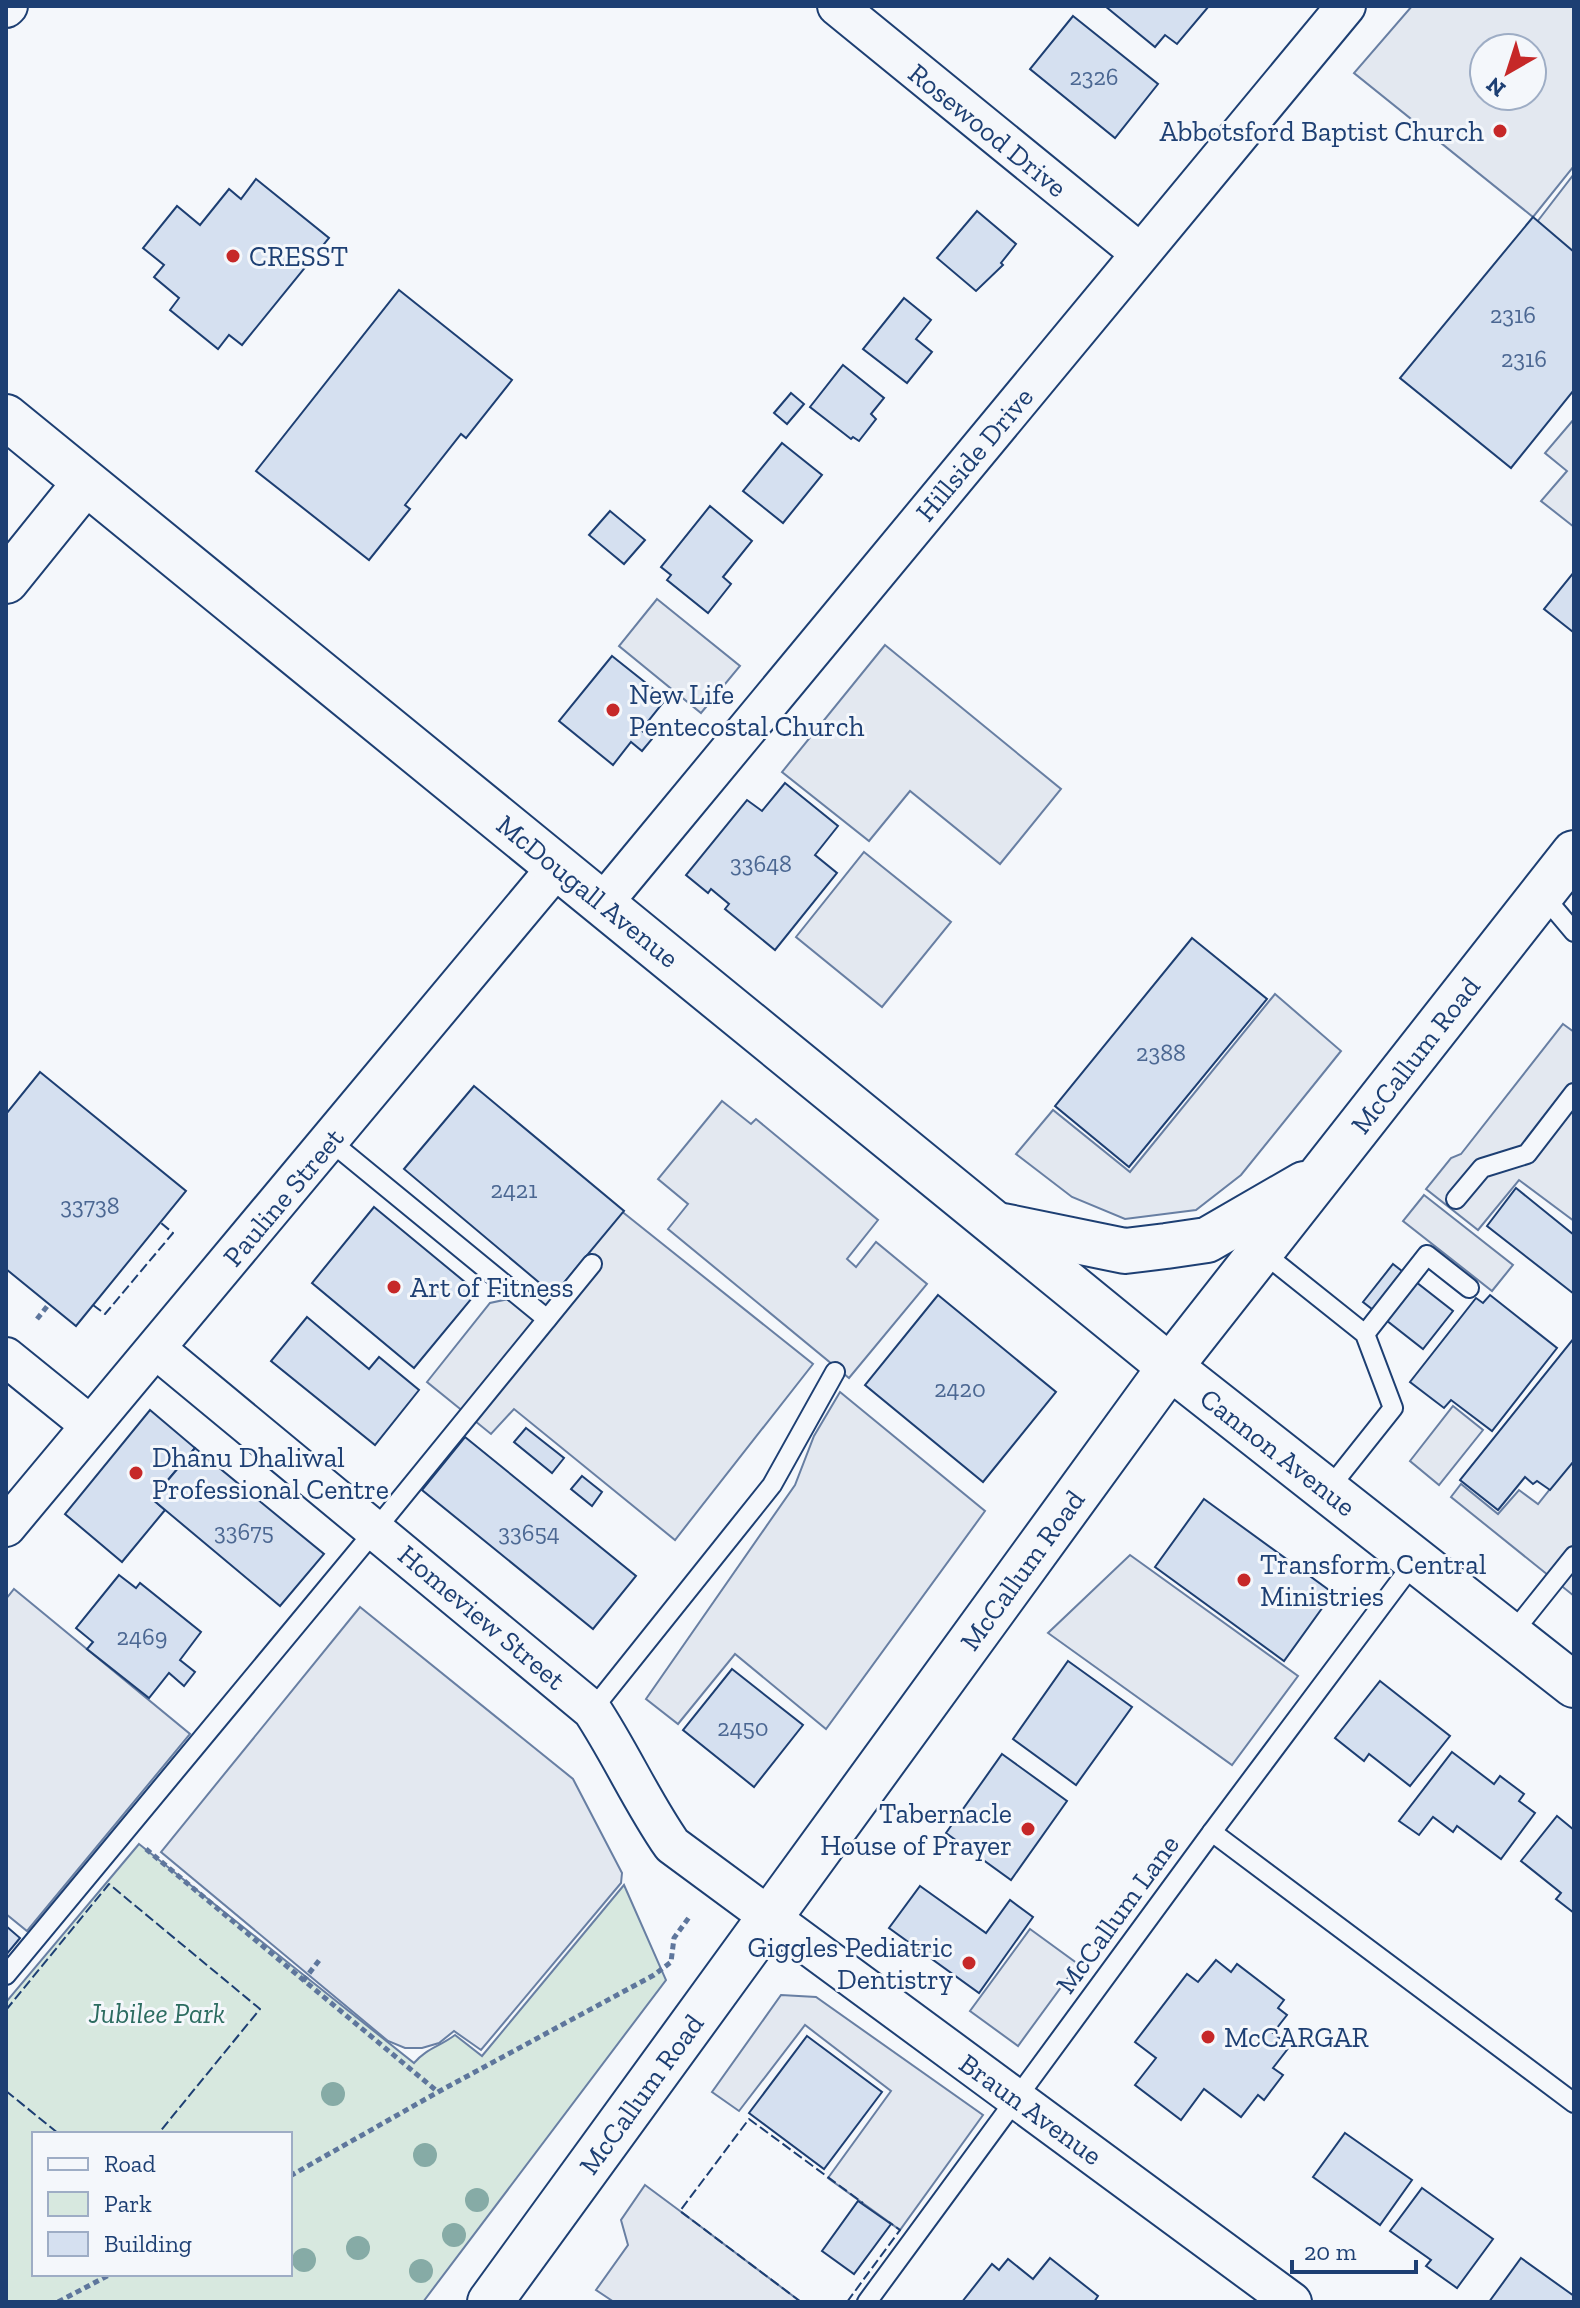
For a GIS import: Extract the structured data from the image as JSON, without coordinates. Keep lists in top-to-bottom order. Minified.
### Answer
{"streets":{"street":["Rosewood Drive","Hillside Drive","McDougall Avenue","McCallum Road","Pauline Street","Cannon Avenue","Homeview Street","Braun Avenue"],"lane":["McCallum Lane"]},"crossings":[["Rosewood Drive","Hillside Drive"],["Hillside Drive","McDougall Avenue"],["McDougall Avenue","McCallum Road"],["McDougall Avenue","Pauline Street"],["McDougall Avenue","Cannon Avenue"],["McCallum Road","Cannon Avenue"],["McCallum Road","Homeview Street"],["McCallum Road","Braun Avenue"],["Pauline Street","Homeview Street"],["Cannon Avenue","McCallum Lane"],["Homeview Street","Braun Avenue"],["McCallum Lane","Braun Avenue"]],"parks":["Jubilee Park"],"places":["Abbotsford Baptist Church","CRESST","New Life Pentecostal Church","Art of Fitness","Dhanu Dhaliwal Professional Centre","Transform Central Ministries","Tabernacle House of Prayer","Giggles Pediatric Dentistry","McCARGAR"],"house_numbers":["2326","2316","2316","33648","2388","2421","33738","2420","33675","33654","2469","2450"],"legend":["Road","Park","Building"],"scale_bar":"20 m","north":"bottom left"}
